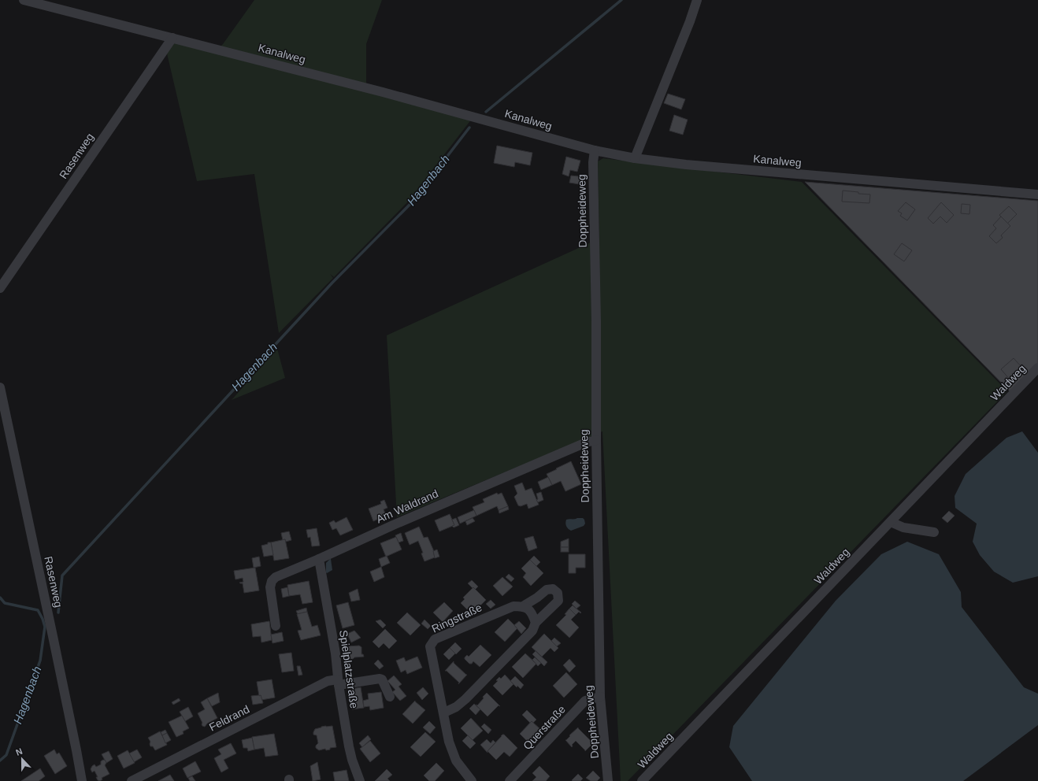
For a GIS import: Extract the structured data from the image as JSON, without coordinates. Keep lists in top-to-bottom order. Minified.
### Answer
{"streets":{"street":["Kanalweg","Rasenweg","Doppheideweg","Waldweg","Am Waldrand","Ringstraße","Spielplatzstraße","Feldrand","Querstraße"]},"crossings":[["Kanalweg","Rasenweg"],["Kanalweg","Doppheideweg"],["Doppheideweg","Am Waldrand"],["Doppheideweg","Querstraße"],["Am Waldrand","Spielplatzstraße"],["Spielplatzstraße","Feldrand"]],"water":["Hagenbach"],"north":"top"}
